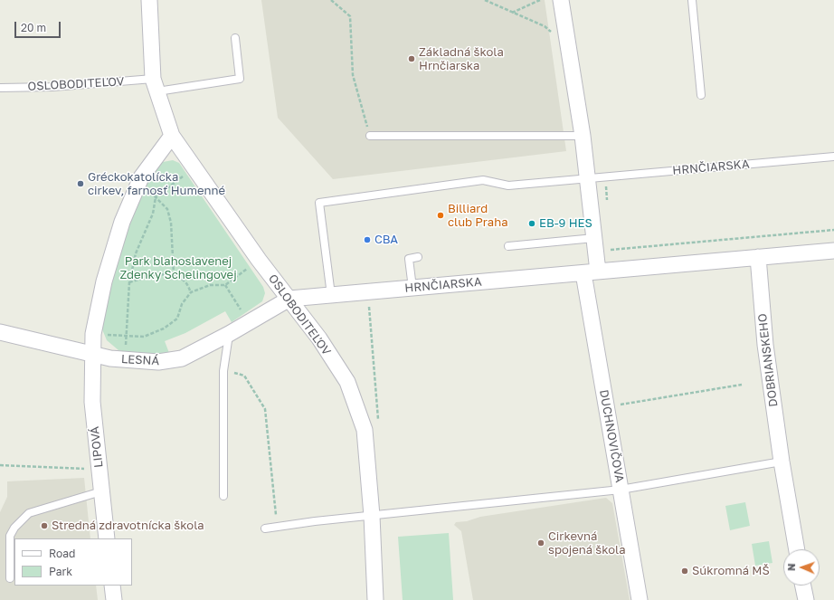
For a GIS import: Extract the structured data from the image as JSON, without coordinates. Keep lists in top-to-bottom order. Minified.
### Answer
{"streets":{"street":["OSLOBODITEĽOV","HRNČIARSKA","LESNÁ","DOBRIANSKEHO","DUCHNOVIČOVA","LIPOVÁ"]},"crossings":[["OSLOBODITEĽOV","HRNČIARSKA"],["OSLOBODITEĽOV","LESNÁ"],["HRNČIARSKA","LESNÁ"],["HRNČIARSKA","DOBRIANSKEHO"],["HRNČIARSKA","DUCHNOVIČOVA"],["LESNÁ","LIPOVÁ"]],"parks":["Park blahoslavenej Zdenky Schelingovej"],"places":["Základná škola Hrnčiarska","Gréckokatolícka cirkev, farnosť Humenné","Billiard club Praha","EB-9 HES","CBA","Stredná zdravotnícka škola","Cirkevná spojená škola","Súkromná MŠ"],"legend":["Road","Park"],"scale_bar":"20 m","north":"left"}
